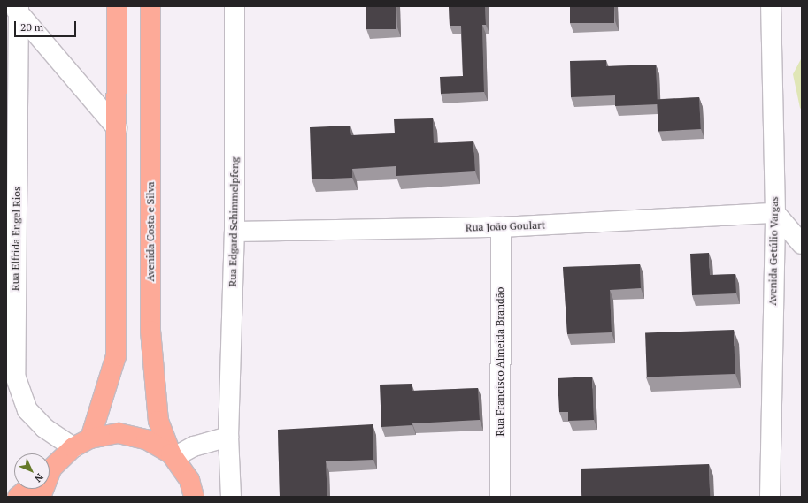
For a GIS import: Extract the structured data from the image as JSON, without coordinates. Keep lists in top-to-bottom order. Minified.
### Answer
{"streets":{"main road":["Avenida Costa e Silva"],"street":["Rua Edgard Schimmelpfeng","Rua João Goulart","Rua Elfrida Engel Rios","Avenida Getúlio Vargas","Rua Francisco Almeida Brandão"]},"crossings":[["Rua Edgard Schimmelpfeng","Rua João Goulart"],["Rua João Goulart","Avenida Getúlio Vargas"],["Rua João Goulart","Rua Francisco Almeida Brandão"],["Avenida Costa e Silva","Rua Elfrida Engel Rios"]],"scale_bar":"20 m","north":"bottom right"}
